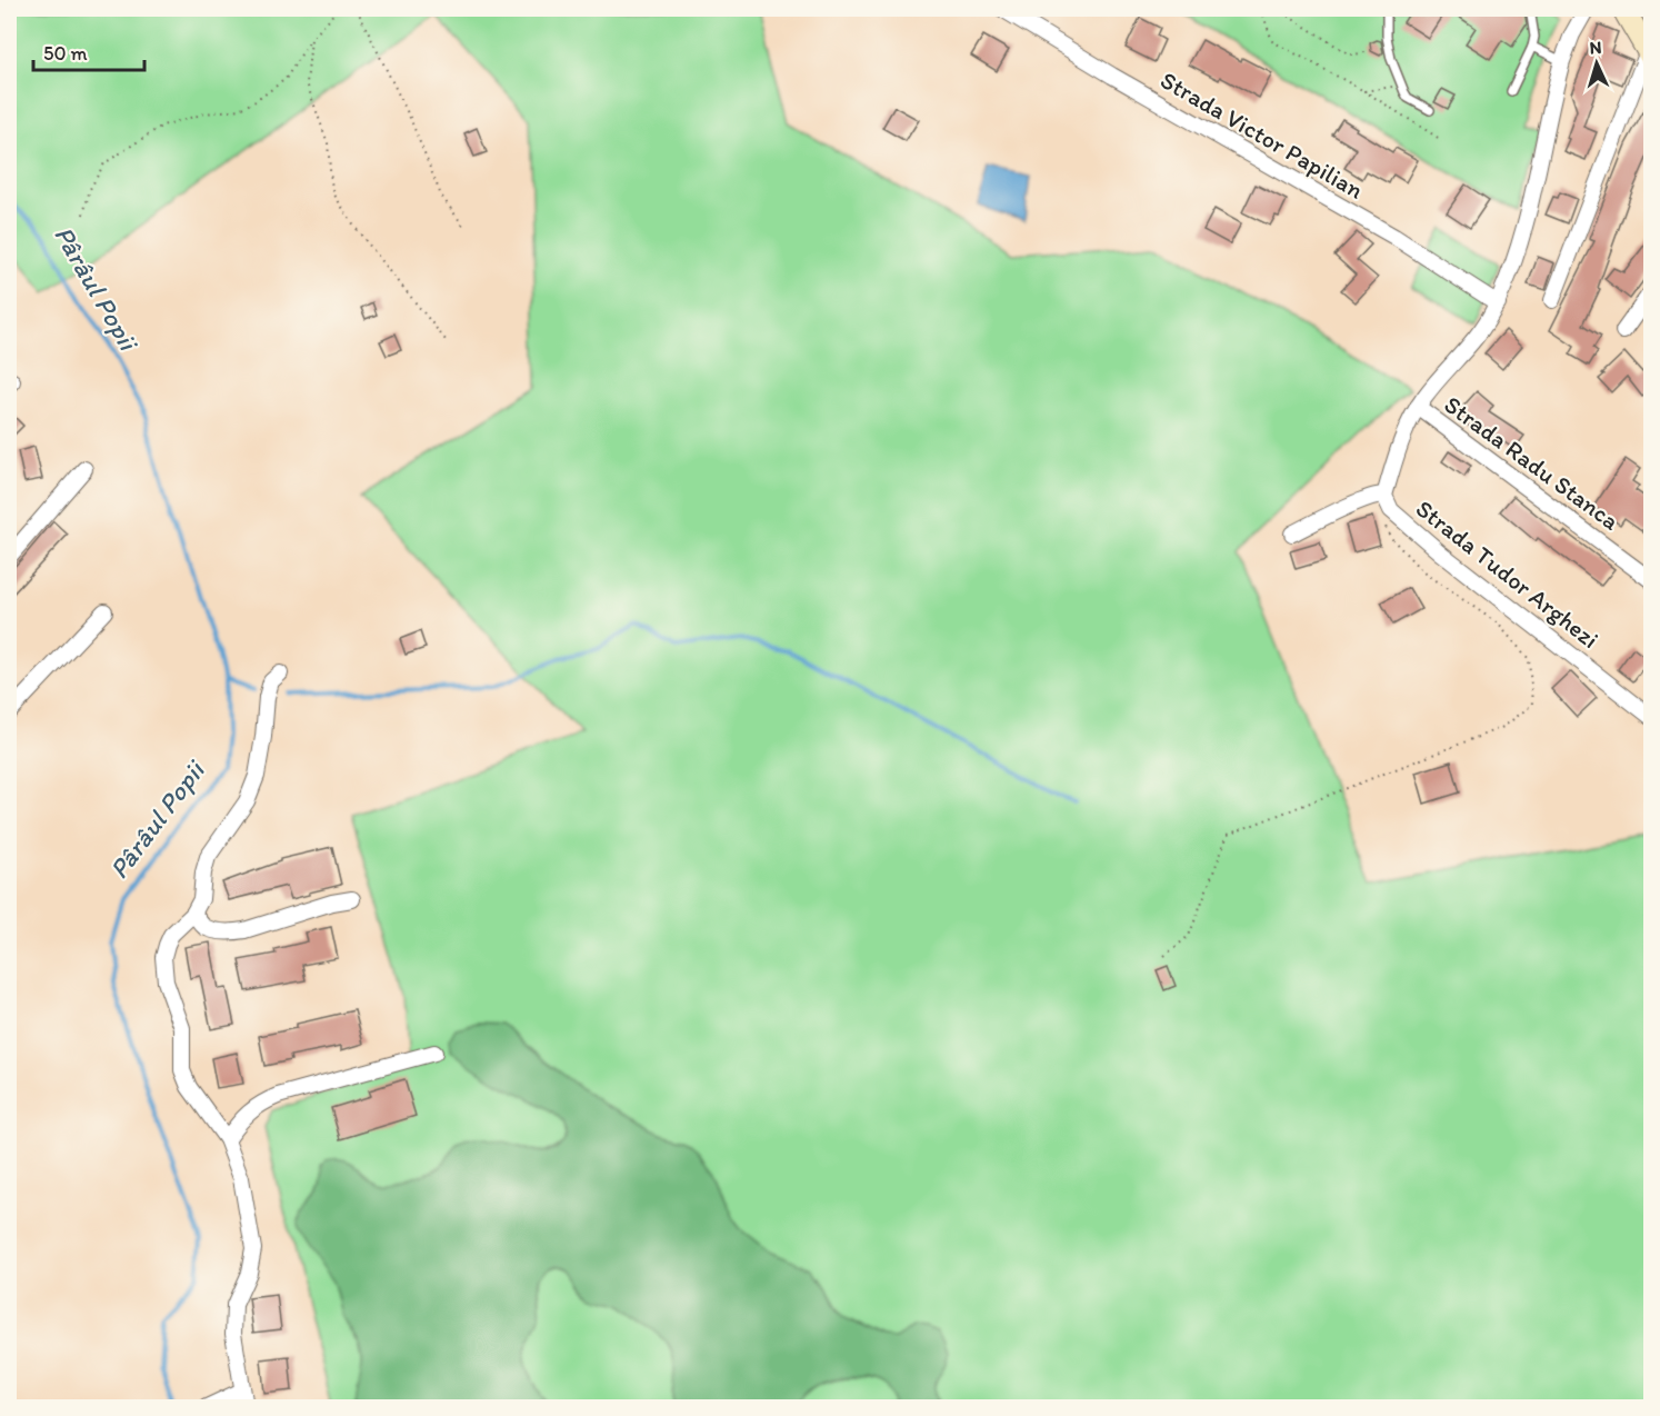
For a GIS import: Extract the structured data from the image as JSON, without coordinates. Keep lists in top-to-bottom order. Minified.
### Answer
{"streets":{"street":["Strada Victor Papilian","Strada Radu Stanca","Strada Tudor Arghezi"]},"crossings":[["Strada Victor Papilian","Strada Tudor Arghezi"],["Strada Radu Stanca","Strada Tudor Arghezi"]],"water":["Pârâul Popii"],"scale_bar":"50 m","north":"top"}
